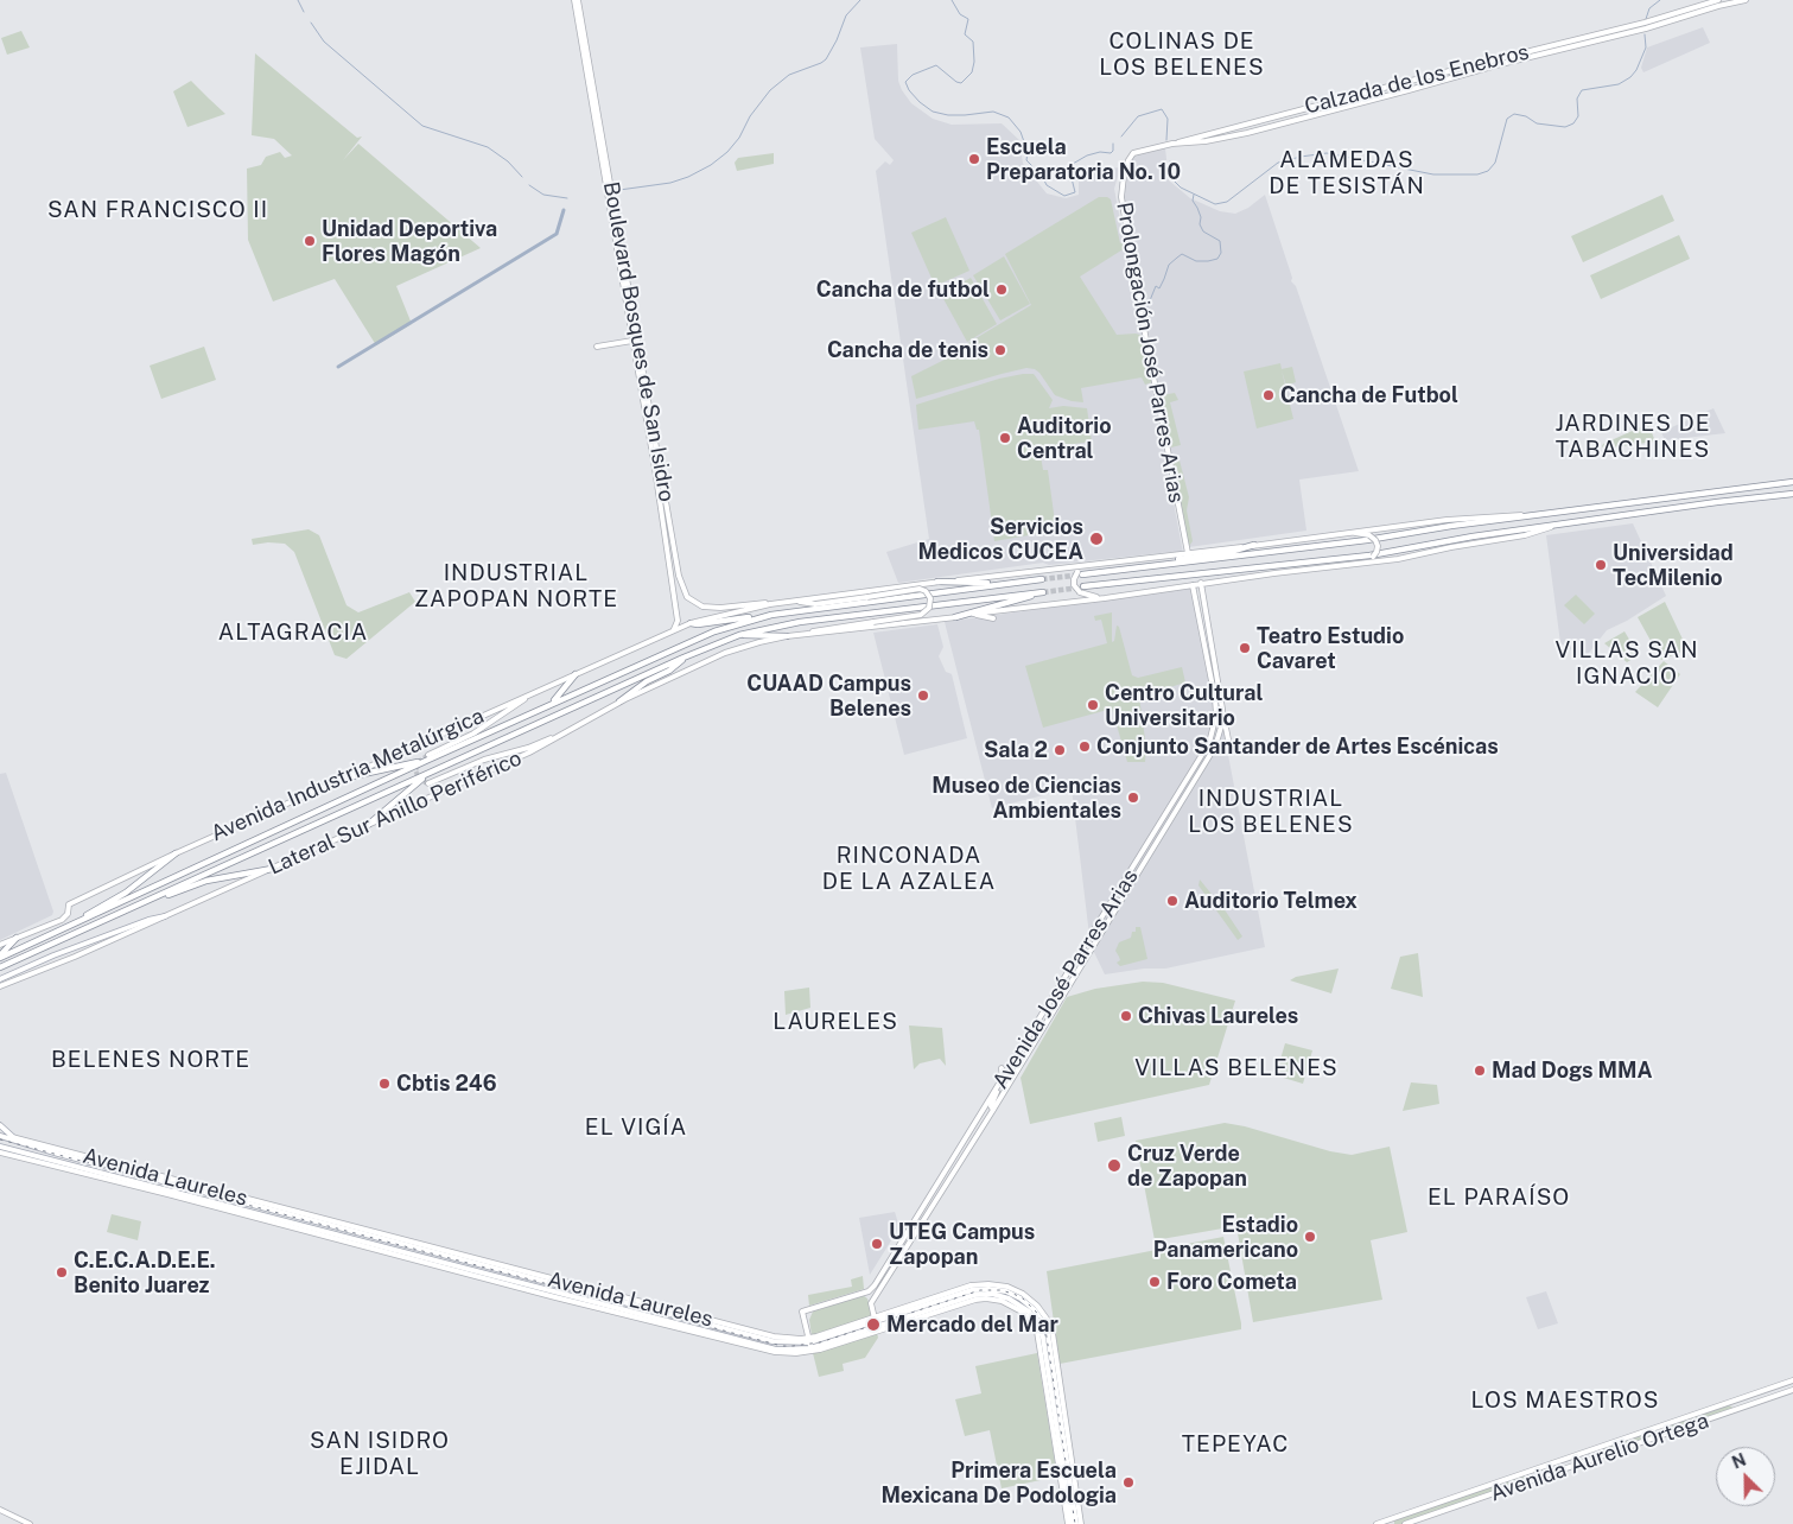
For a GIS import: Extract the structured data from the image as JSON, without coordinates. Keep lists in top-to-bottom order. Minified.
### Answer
{"streets":{"main road":["Calzada de los Enebros","Boulevard Bosques de San Isidro","Prolongación José Parres Arias","Avenida Industria Metalúrgica","Lateral Sur Anillo Periférico","Avenida José Parres Arias","Avenida Laureles","Avenida Aurelio Ortega"]},"crossings":[["Calzada de los Enebros","Prolongación José Parres Arias"],["Boulevard Bosques de San Isidro","Avenida Industria Metalúrgica"],["Avenida José Parres Arias","Avenida Laureles"]],"districts":["COLINAS DE LOS BELENES","ALAMEDAS DE TESISTÁN","SAN FRANCISCO II","JARDINES DE TABACHINES","INDUSTRIAL ZAPOPAN NORTE","ALTAGRACIA","VILLAS SAN IGNACIO","INDUSTRIAL LOS BELENES","RINCONADA DE LA AZALEA","LAURELES","BELENES NORTE","VILLAS BELENES","EL VIGÍA","EL PARAÍSO","LOS MAESTROS","SAN ISIDRO EJIDAL","TEPEYAC"],"places":["Escuela Preparatoria No. 10","Unidad Deportiva Flores Magón","Cancha de futbol","Cancha de tenis","Cancha de Futbol","Auditorio Central","Servicios Medicos CUCEA","Universidad TecMilenio","Teatro Estudio Cavaret","CUAAD Campus Belenes","Centro Cultural Universitario","Conjunto Santander de Artes Escénicas","Sala 2","Museo de Ciencias Ambientales","Auditorio Telmex","Chivas Laureles","Mad Dogs MMA","Cbtis 246","Cruz Verde de Zapopan","Estadio Panamericano","UTEG Campus Zapopan","C.E.C.A.D.E.E. Benito Juarez","Foro Cometa","Mercado del Mar","Primera Escuela Mexicana De Podologia"],"north":"top left"}
